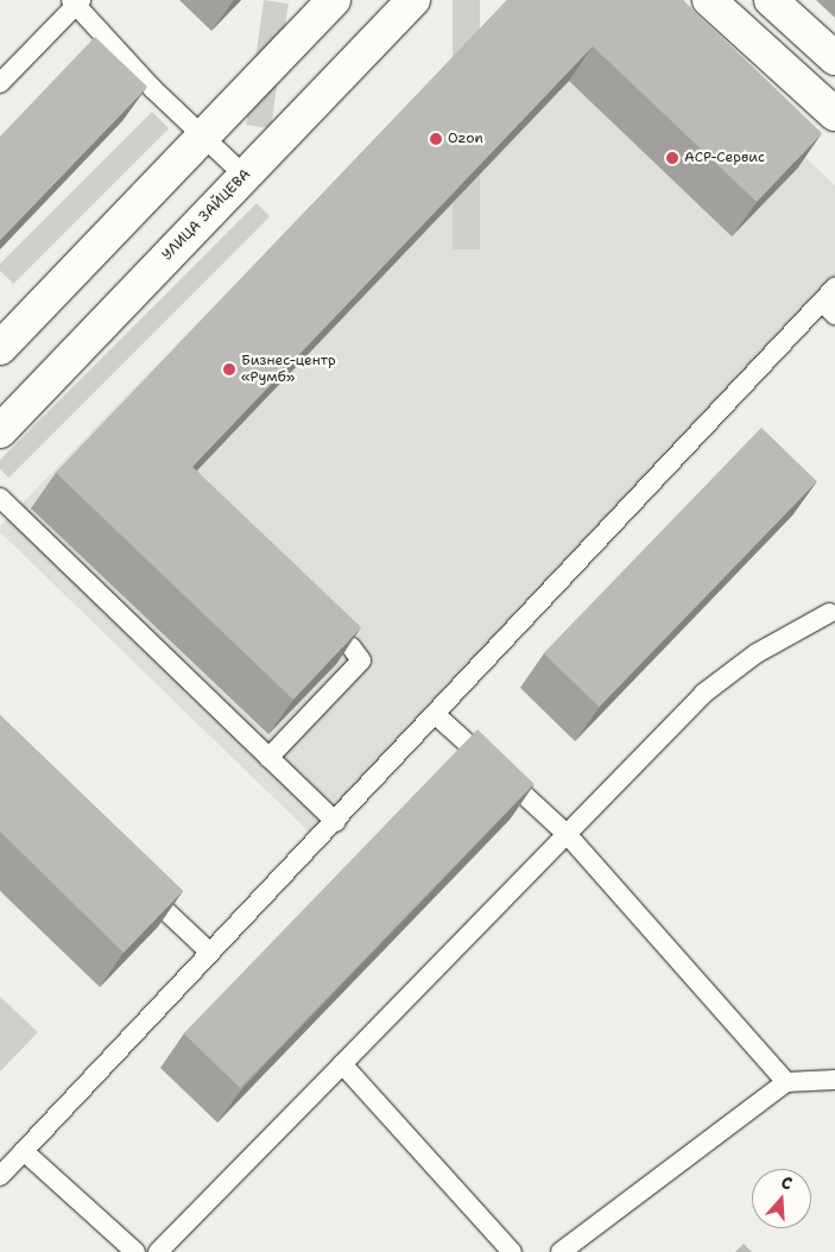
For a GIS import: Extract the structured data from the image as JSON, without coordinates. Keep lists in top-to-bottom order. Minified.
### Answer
{"streets":{"street":["УЛИЦА ЗАЙЦЕВА"]},"places":["Ozon","АСР-Сервис","Бизнес-центр «Румб»"],"north":"top"}
